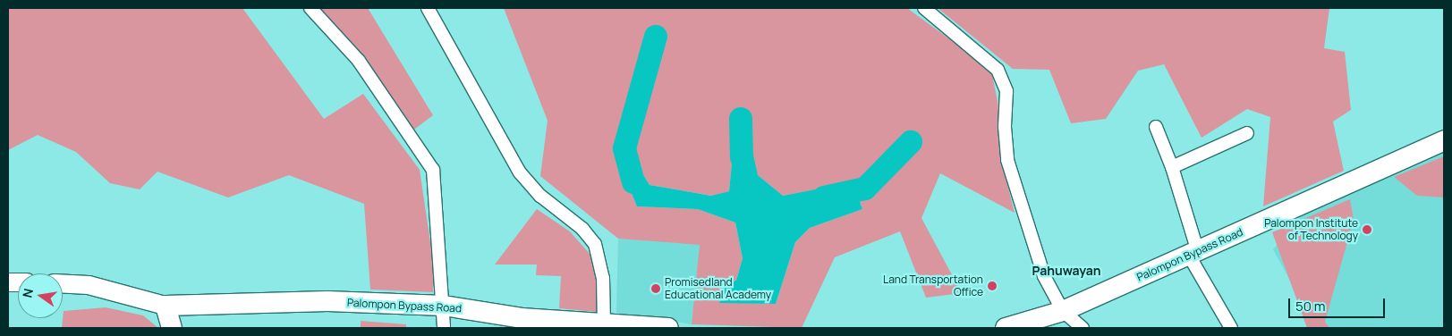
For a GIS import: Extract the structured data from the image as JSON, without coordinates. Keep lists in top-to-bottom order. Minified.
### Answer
{"streets":{"main road":["Palompon Bypass Road"]},"districts":["Pahuwayan"],"places":["Palompon Institute of Technology","Land Transportation Office","Promisedland Educational Academy"],"scale_bar":"50 m","north":"left"}
